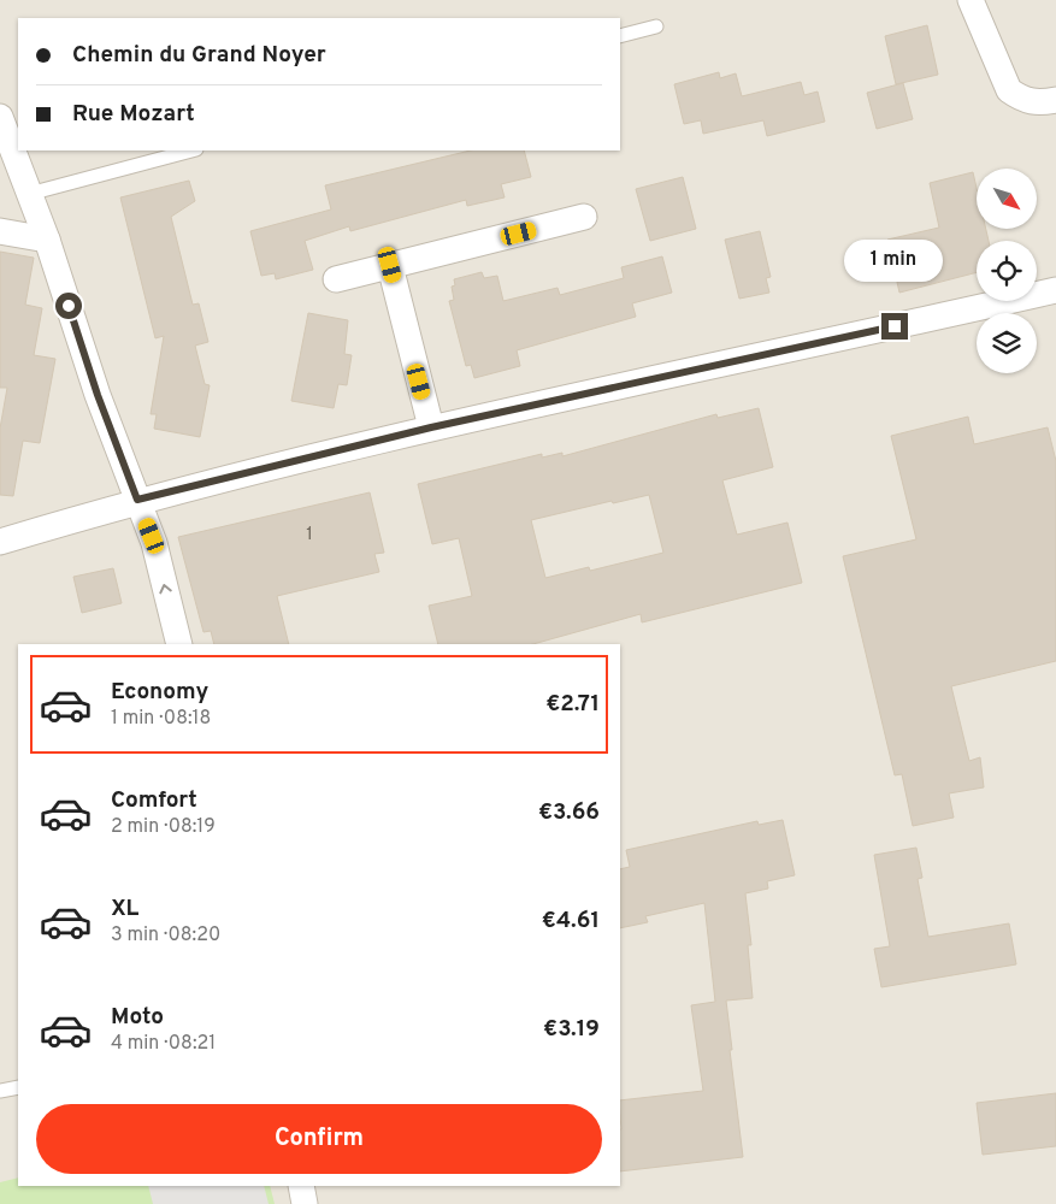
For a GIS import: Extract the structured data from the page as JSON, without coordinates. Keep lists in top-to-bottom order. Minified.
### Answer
{"house_numbers":["1"],"north":"bottom right","page":{"banner":["Chemin du Grand Noyer","Rue Mozart"],"bubble":"1 min","list":[{"name":"Economy","note":"1 min · 08:18","value":"€2.71"},{"name":"Comfort","note":"2 min · 08:19","value":"€3.66"},{"name":"XL","note":"3 min · 08:20","value":"€4.61"},{"name":"Moto","note":"4 min · 08:21","value":"€3.19"}],"buttons":"Confirm"}}
